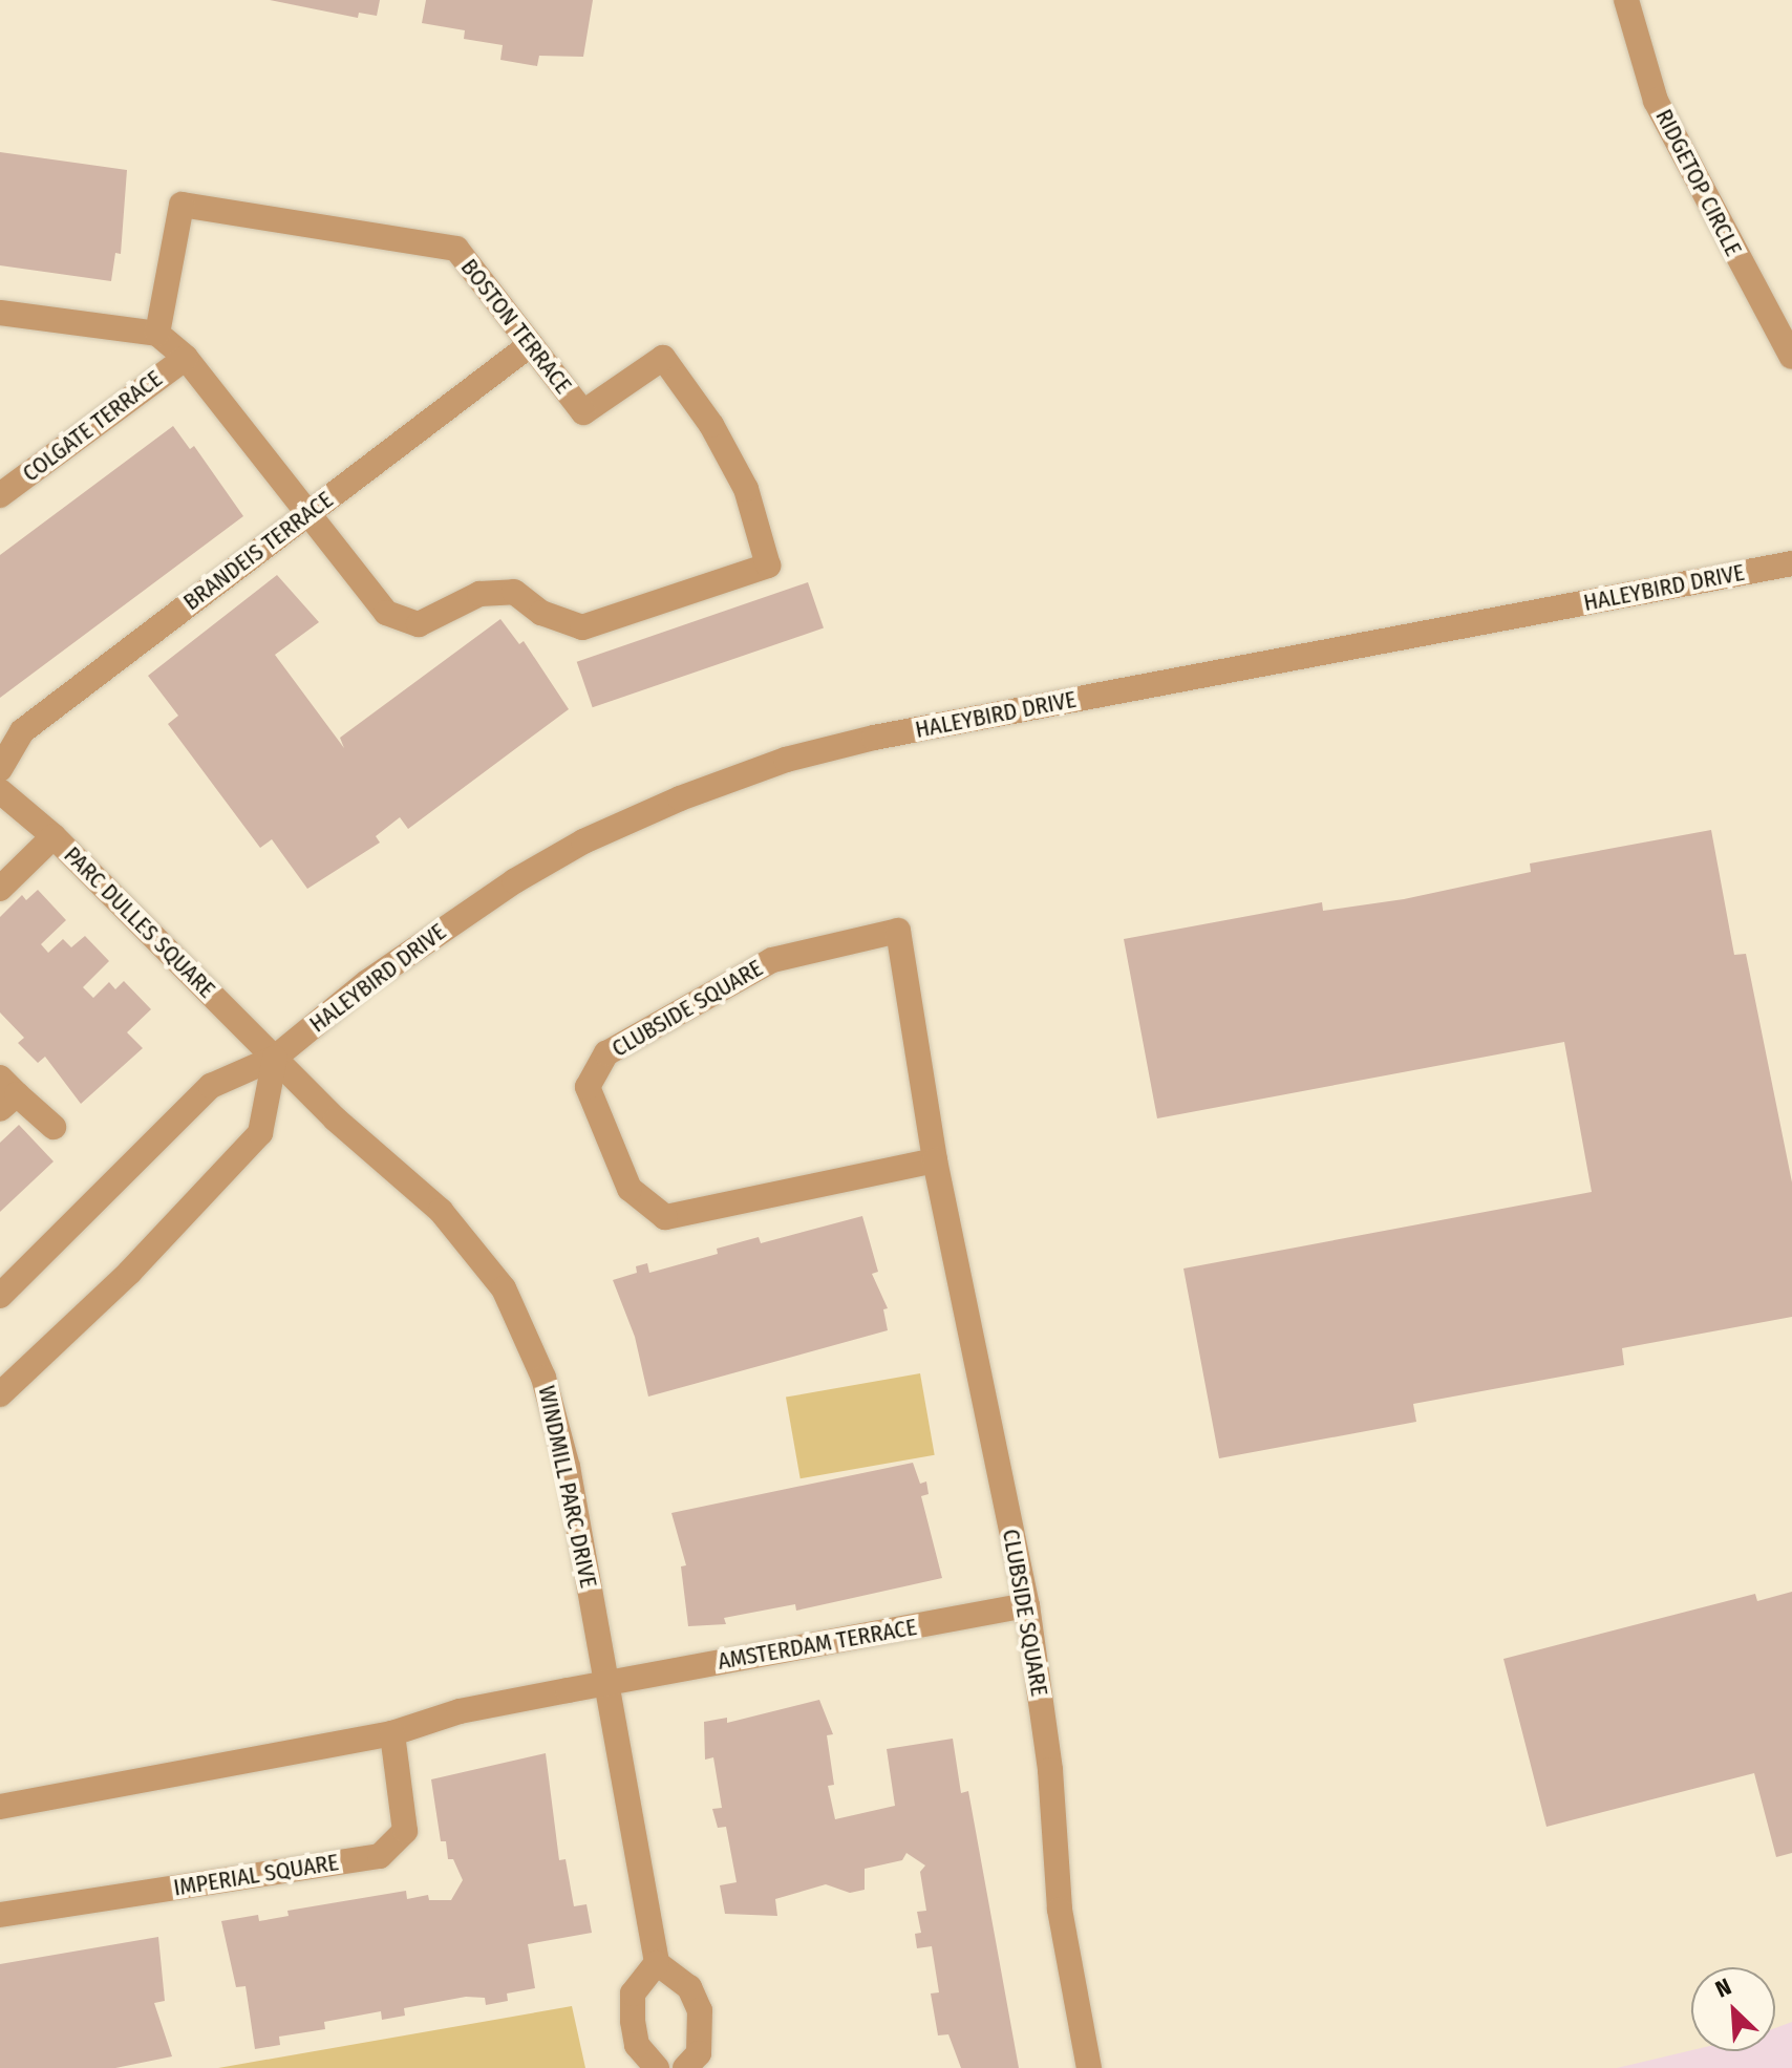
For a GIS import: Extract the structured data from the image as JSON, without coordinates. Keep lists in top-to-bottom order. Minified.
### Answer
{"streets":{"street":["RIDGETOP CIRCLE","BOSTON TERRACE","COLGATE TERRACE","BRANDEIS TERRACE","HALEYBIRD DRIVE","PARC DULLES SQUARE","CLUBSIDE SQUARE","WINDMILL PARC DRIVE","AMSTERDAM TERRACE","IMPERIAL SQUARE"]},"crossings":[["BOSTON TERRACE","COLGATE TERRACE"],["BOSTON TERRACE","BRANDEIS TERRACE"],["HALEYBIRD DRIVE","PARC DULLES SQUARE"],["HALEYBIRD DRIVE","WINDMILL PARC DRIVE"],["PARC DULLES SQUARE","WINDMILL PARC DRIVE"],["CLUBSIDE SQUARE","AMSTERDAM TERRACE"],["WINDMILL PARC DRIVE","AMSTERDAM TERRACE"]],"north":"top left"}
